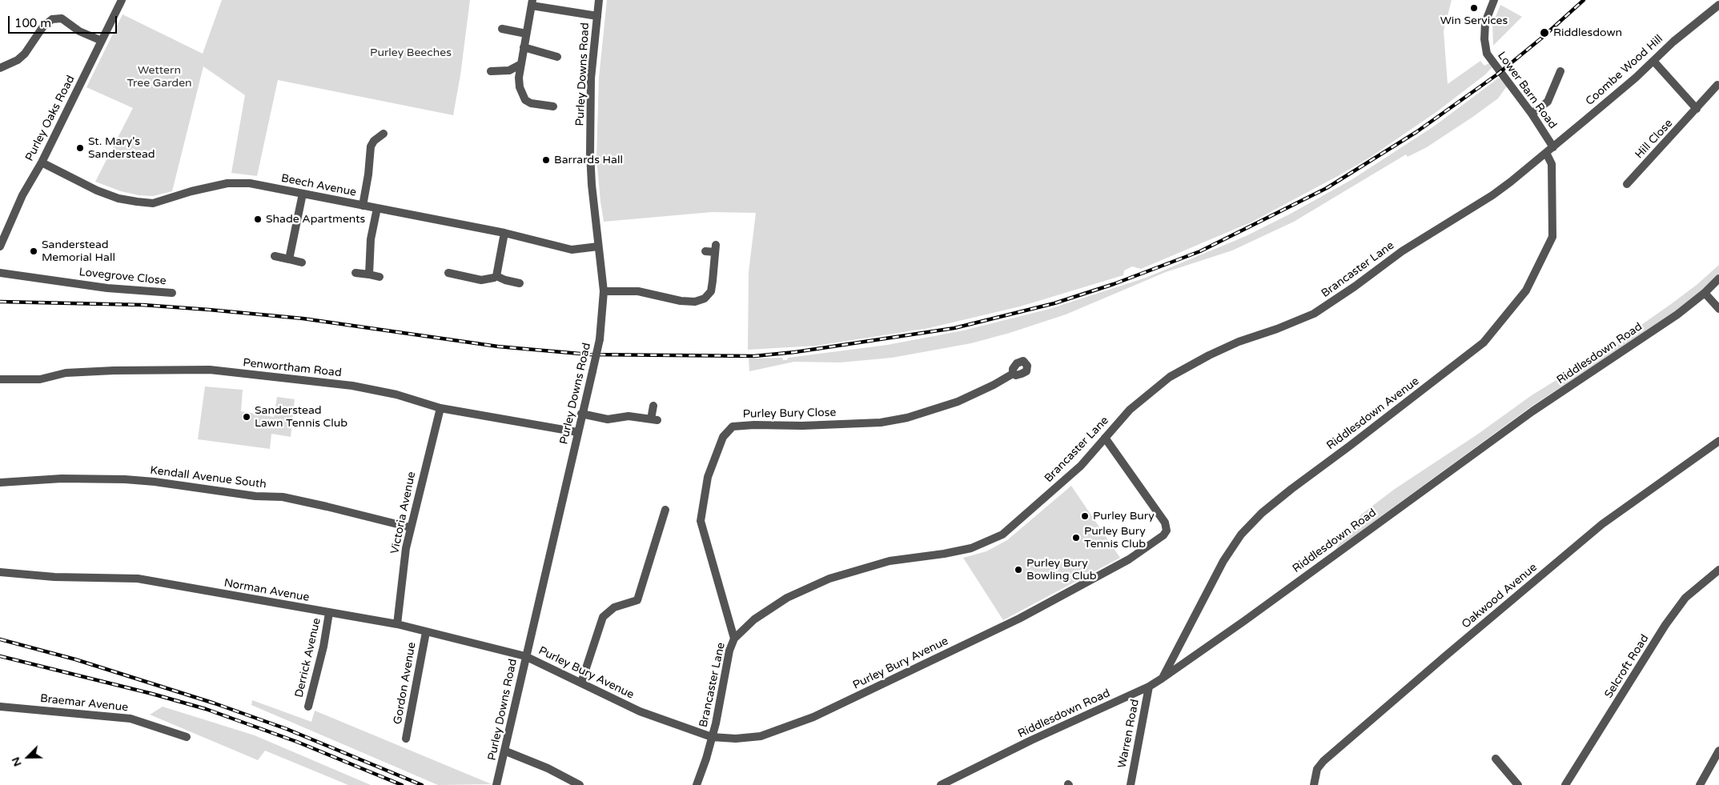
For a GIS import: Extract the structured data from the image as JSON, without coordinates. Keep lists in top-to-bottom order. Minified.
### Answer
{"streets":{"street":["Coombe Wood Hill","Purley Downs Road","Lower Barn Road","Purley Oaks Road","Hill Close","Beech Avenue","Brancaster Lane","Lovegrove Close","Riddlesdown Road","Penwortham Road","Purley Bury Close","Riddlesdown Avenue","Kendall Avenue South","Victoria Avenue","Norman Avenue","Oakwood Avenue","Derrick Avenue","Purley Bury Avenue","Selcroft Road","Gordon Avenue","Braemar Avenue","Warren Road"]},"crossings":[["Coombe Wood Hill","Lower Barn Road"],["Coombe Wood Hill","Brancaster Lane"],["Coombe Wood Hill","Riddlesdown Avenue"],["Purley Downs Road","Beech Avenue"],["Purley Downs Road","Penwortham Road"],["Purley Downs Road","Norman Avenue"],["Purley Downs Road","Purley Bury Avenue"],["Purley Oaks Road","Beech Avenue"],["Brancaster Lane","Purley Bury Close"],["Brancaster Lane","Riddlesdown Avenue"],["Brancaster Lane","Purley Bury Avenue"],["Riddlesdown Road","Riddlesdown Avenue"],["Riddlesdown Road","Warren Road"],["Penwortham Road","Victoria Avenue"],["Kendall Avenue South","Victoria Avenue"],["Victoria Avenue","Norman Avenue"],["Norman Avenue","Derrick Avenue"],["Norman Avenue","Purley Bury Avenue"],["Norman Avenue","Gordon Avenue"]],"parks":["Purley Beeches","Wettern Tree Garden"],"places":["Win Services","Riddlesdown","St. Mary's Sanderstead","Barrards Hall","Shade Apartments","Sanderstead Memorial Hall","Sanderstead Lawn Tennis Club","Purley Bury","Purley Bury Tennis Club","Purley Bury Bowling Club"],"scale_bar":"100 m","north":"bottom left"}
